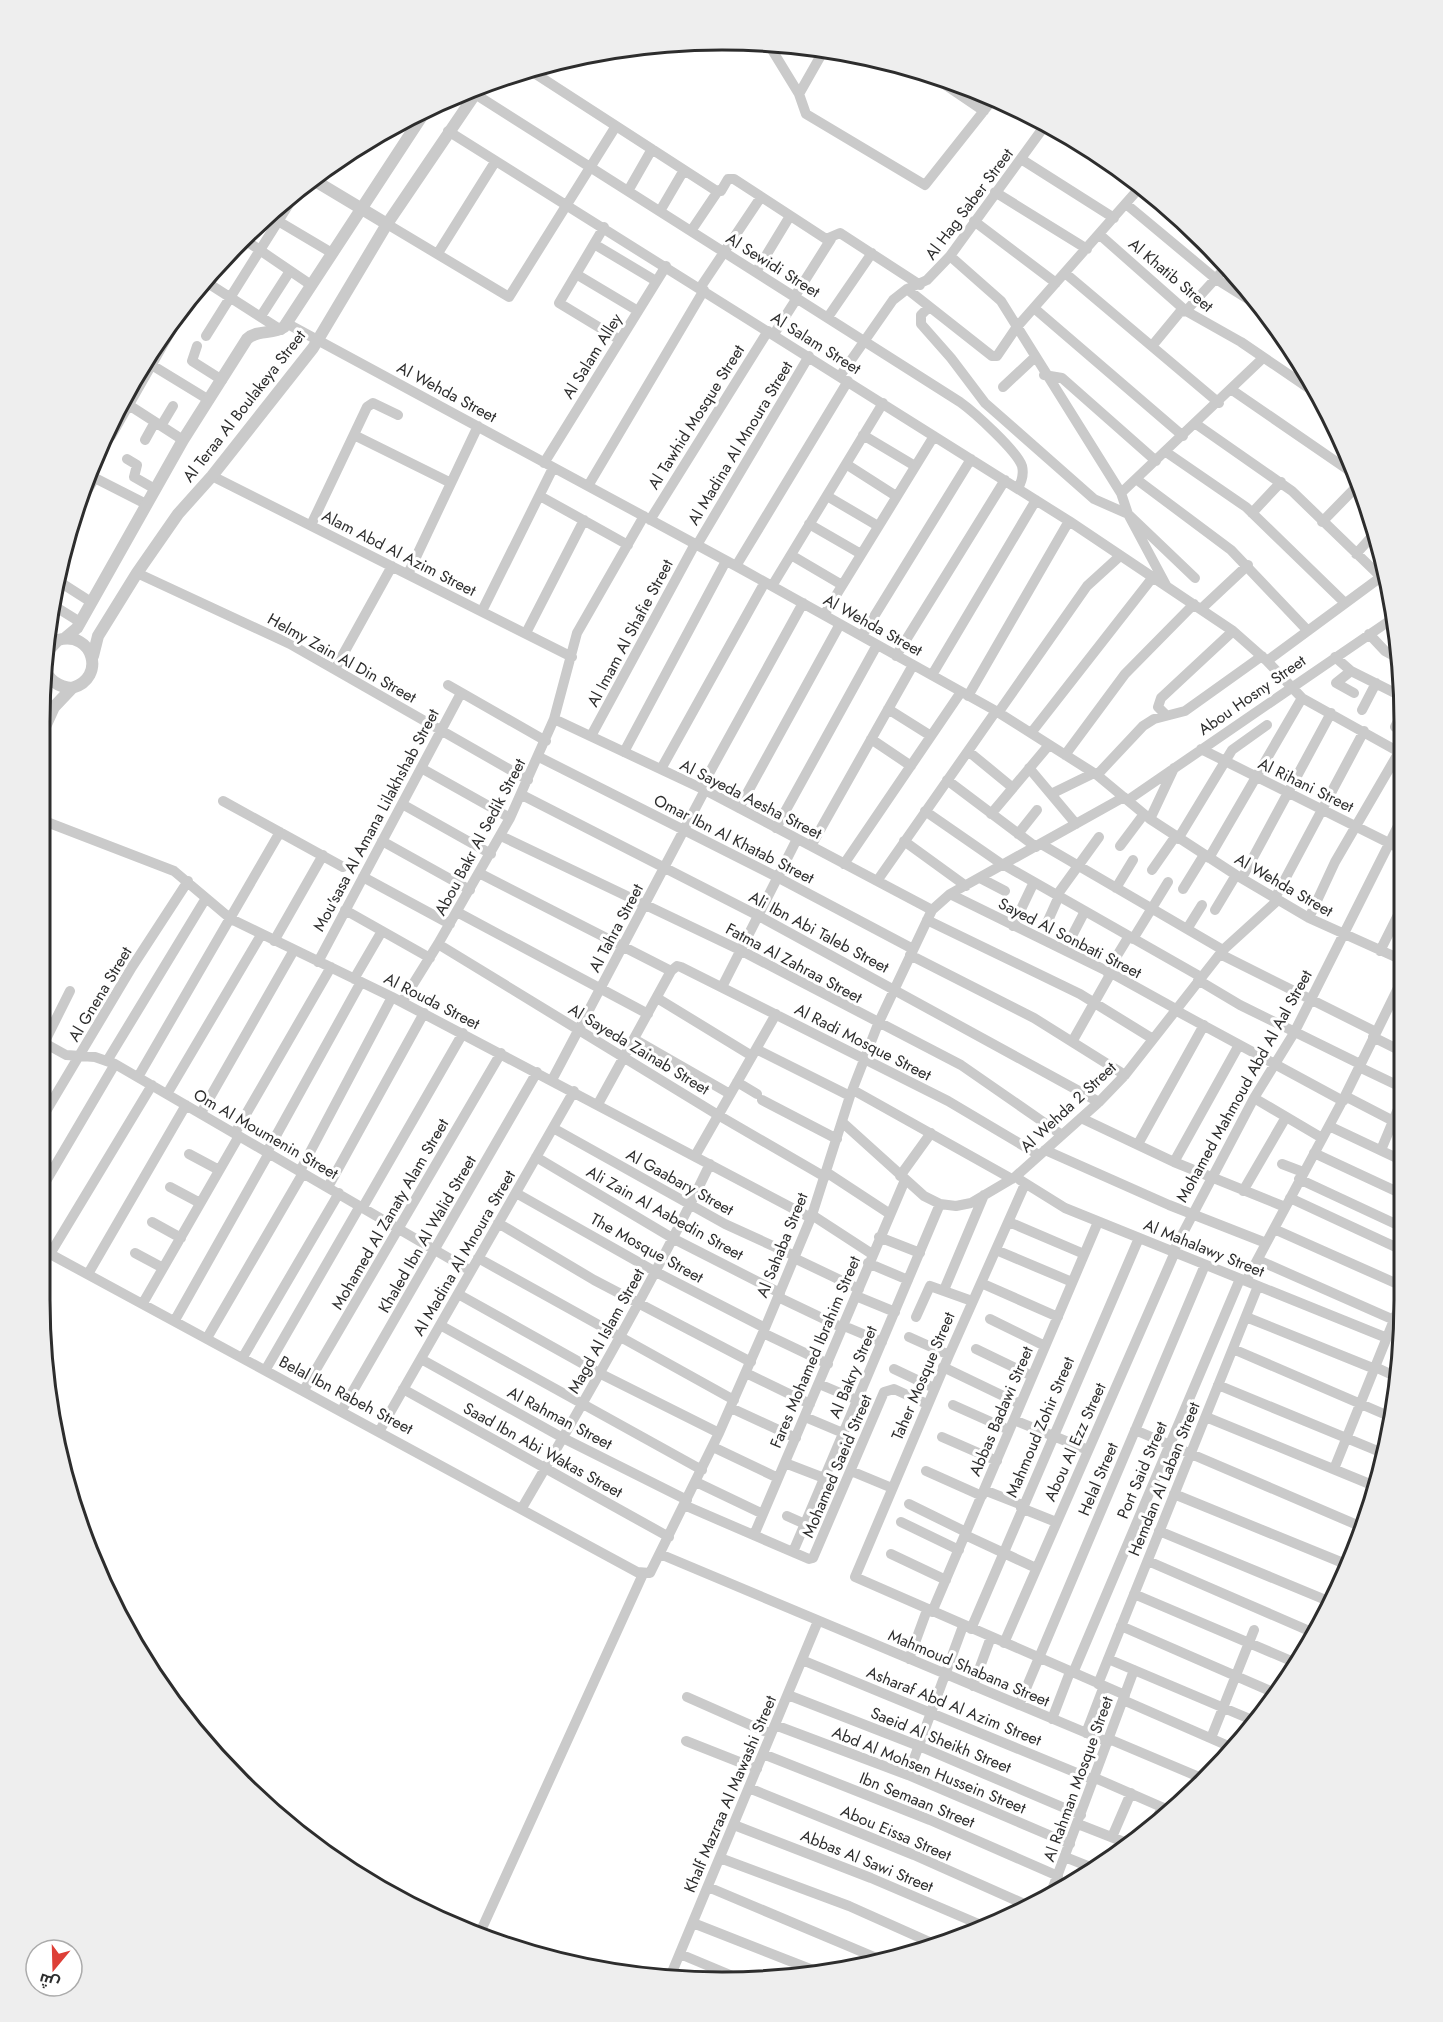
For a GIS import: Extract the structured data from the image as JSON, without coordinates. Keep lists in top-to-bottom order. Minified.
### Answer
{"streets":{"street":["Al Hag Saber Street","Al Sewidi Street","Al Khatib Street","Al Salam Street","Al Salam Alley","Al Wehda Street","Al Teraa Al Boulakeya Street","Al Tawhid Mosque Street","Al Madina Al Mnoura Street","Alam Abd Al Azim Street","Al Imam Al Shafie Street","Helmy Zain Al Din Street","Abou Hosny Street","Al Rihani Street","Al Sayeda Aesha Street","Mou'sasa Al Amana Lilakhshab Street","Abou Bakr Al Sedik Street","Omar Ibn Al Khatab Street","Al Tahra Street","Ali Ibn Abi Taleb Street","Sayed Al Sonbati Street","Fatma Al Zahraa Street","Al Gnena Street","Al Rouda Street","Al Radi Mosque Street","Al Sayeda Zainab Street","Mohamed Mahmoud Abd Al Aal Street","Al Wehda 2 Street","Om Al Moumenin Street","Al Gaabary Street","Ali Zain Al Aabedin Street","Mohamed Al Zanaty Alam Street","Khaled Ibn Al Walid Street","Al Sahaba Street","The Mosque Street","Al Mahalawy Street","Magd Al Islam Street","Fares Mohamed Ibrahim Street","Al Bakry Street","Taher Mosque Street","Belal Ibn Rabeh Street","Abbas Badawi Street","Al Rahman Street","Mahmoud Zohir Street","Abou Al Ezz Street","Saad Ibn Abi Wakas Street","Mohamed Saeid Street","Port Said Street","Helal Street","Hemdan Al Laban Street","Mahmoud Shabana Street","Asharaf Abd Al Azim Street","Saeid Al Sheikh Street","Abd Al Mohsen Hussein Street","Al Rahman Mosque Street","Khalf Mazraa Al Mawashi Street","Ibn Semaan Street","Abou Eissa Street","Abbas Al Sawi Street"]},"crossings":[["Al Hag Saber Street","Al Sewidi Street"],["Al Hag Saber Street","Al Salam Street"],["Al Hag Saber Street","Al Wehda Street"],["Al Hag Saber Street","Al Sayeda Aesha Street"],["Al Sewidi Street","Al Salam Street"],["Al Sewidi Street","Al Tawhid Mosque Street"],["Al Salam Street","Al Salam Alley"],["Al Salam Street","Al Teraa Al Boulakeya Street"],["Al Salam Street","Al Tawhid Mosque Street"],["Al Salam Street","Al Madina Al Mnoura Street"],["Al Salam Street","Abou Hosny Street"],["Al Salam Alley","Al Wehda Street"],["Al Salam Alley","Alam Abd Al Azim Street"],["Al Wehda Street","Al Teraa Al Boulakeya Street"],["Al Wehda Street","Al Tawhid Mosque Street"],["Al Wehda Street","Al Madina Al Mnoura Street"],["Al Wehda Street","Al Imam Al Shafie Street"],["Al Wehda Street","Abou Hosny Street"],["Al Wehda Street","Abou Bakr Al Sedik Street"],["Al Wehda Street","Al Tahra Street"],["Al Wehda Street","Mohamed Mahmoud Abd Al Aal Street"],["Al Wehda Street","Al Wehda 2 Street"],["Al Teraa Al Boulakeya Street","Alam Abd Al Azim Street"],["Al Teraa Al Boulakeya Street","Helmy Zain Al Din Street"],["Al Tawhid Mosque Street","Abou Bakr Al Sedik Street"],["Al Madina Al Mnoura Street","Al Imam Al Shafie Street"],["Al Madina Al Mnoura Street","Al Rouda Street"],["Al Madina Al Mnoura Street","Om Al Moumenin Street"],["Al Madina Al Mnoura Street","Al Gaabary Street"],["Al Madina Al Mnoura Street","Ali Zain Al Aabedin Street"],["Al Madina Al Mnoura Street","The Mosque Street"],["Al Madina Al Mnoura Street","Belal Ibn Rabeh Street"],["Al Madina Al Mnoura Street","Al Rahman Street"],["Al Madina Al Mnoura Street","Saad Ibn Abi Wakas Street"],["Alam Abd Al Azim Street","Abou Bakr Al Sedik Street"],["Al Imam Al Shafie Street","Al Sayeda Aesha Street"],["Helmy Zain Al Din Street","Mou'sasa Al Amana Lilakhshab Street"],["Helmy Zain Al Din Street","Abou Bakr Al Sedik Street"],["Abou Hosny Street","Al Rihani Street"],["Abou Hosny Street","Al Sayeda Aesha Street"],["Abou Hosny Street","Sayed Al Sonbati Street"],["Abou Hosny Street","Al Sahaba Street"],["Al Rihani Street","Mohamed Mahmoud Abd Al Aal Street"],["Al Rihani Street","Al Wehda 2 Street"],["Al Sayeda Aesha Street","Abou Bakr Al Sedik Street"],["Al Sayeda Aesha Street","Al Tahra Street"],["Al Sayeda Aesha Street","Al Wehda 2 Street"],["Al Sayeda Aesha Street","Al Sahaba Street"],["Mou'sasa Al Amana Lilakhshab Street","Al Rouda Street"],["Abou Bakr Al Sedik Street","Omar Ibn Al Khatab Street"],["Abou Bakr Al Sedik Street","Ali Ibn Abi Taleb Street"],["Abou Bakr Al Sedik Street","Fatma Al Zahraa Street"],["Abou Bakr Al Sedik Street","Al Rouda Street"],["Abou Bakr Al Sedik Street","Al Radi Mosque Street"],["Abou Bakr Al Sedik Street","Al Sayeda Zainab Street"],["Abou Bakr Al Sedik Street","Om Al Moumenin Street"],["Abou Bakr Al Sedik Street","Belal Ibn Rabeh Street"],["Omar Ibn Al Khatab Street","Al Tahra Street"],["Omar Ibn Al Khatab Street","Al Wehda 2 Street"],["Omar Ibn Al Khatab Street","Al Sahaba Street"],["Al Tahra Street","Ali Ibn Abi Taleb Street"],["Al Tahra Street","Fatma Al Zahraa Street"],["Al Tahra Street","Al Rouda Street"],["Al Tahra Street","Al Radi Mosque Street"],["Al Tahra Street","Al Sayeda Zainab Street"],["Ali Ibn Abi Taleb Street","Al Wehda 2 Street"],["Ali Ibn Abi Taleb Street","Al Sahaba Street"],["Sayed Al Sonbati Street","Mohamed Mahmoud Abd Al Aal Street"],["Sayed Al Sonbati Street","Al Wehda 2 Street"],["Sayed Al Sonbati Street","Port Said Street"],["Fatma Al Zahraa Street","Al Wehda 2 Street"],["Fatma Al Zahraa Street","Al Sahaba Street"],["Al Gnena Street","Al Rouda Street"],["Al Gnena Street","Om Al Moumenin Street"],["Al Rouda Street","Mohamed Al Zanaty Alam Street"],["Al Rouda Street","Khaled Ibn Al Walid Street"],["Al Rouda Street","Al Sahaba Street"],["Al Rouda Street","Magd Al Islam Street"],["Al Rouda Street","Fares Mohamed Ibrahim Street"],["Al Rouda Street","Al Bakry Street"],["Al Radi Mosque Street","Mohamed Mahmoud Abd Al Aal Street"],["Al Radi Mosque Street","Al Wehda 2 Street"],["Al Radi Mosque Street","Al Sahaba Street"],["Al Radi Mosque Street","Port Said Street"],["Al Sayeda Zainab Street","Al Sahaba Street"],["Al Sayeda Zainab Street","Fares Mohamed Ibrahim Street"],["Mohamed Mahmoud Abd Al Aal Street","Al Mahalawy Street"],["Mohamed Mahmoud Abd Al Aal Street","Abou Al Ezz Street"],["Al Wehda 2 Street","Al Mahalawy Street"],["Al Wehda 2 Street","Al Bakry Street"],["Om Al Moumenin Street","Mohamed Al Zanaty Alam Street"],["Om Al Moumenin Street","Khaled Ibn Al Walid Street"],["Al Gaabary Street","Al Sahaba Street"],["Al Gaabary Street","Magd Al Islam Street"],["Al Gaabary Street","Fares Mohamed Ibrahim Street"],["Al Gaabary Street","Al Bakry Street"],["Ali Zain Al Aabedin Street","Al Sahaba Street"],["Ali Zain Al Aabedin Street","Magd Al Islam Street"],["Ali Zain Al Aabedin Street","Fares Mohamed Ibrahim Street"],["Ali Zain Al Aabedin Street","Al Bakry Street"],["Mohamed Al Zanaty Alam Street","Belal Ibn Rabeh Street"],["Khaled Ibn Al Walid Street","Belal Ibn Rabeh Street"],["Al Sahaba Street","The Mosque Street"],["Al Sahaba Street","Al Mahalawy Street"],["Al Sahaba Street","Belal Ibn Rabeh Street"],["Al Sahaba Street","Al Rahman Street"],["Al Sahaba Street","Saad Ibn Abi Wakas Street"],["Al Sahaba Street","Mahmoud Shabana Street"],["The Mosque Street","Magd Al Islam Street"],["The Mosque Street","Fares Mohamed Ibrahim Street"],["Al Mahalawy Street","Fares Mohamed Ibrahim Street"],["Al Mahalawy Street","Taher Mosque Street"],["Al Mahalawy Street","Abbas Badawi Street"],["Al Mahalawy Street","Mahmoud Zohir Street"],["Al Mahalawy Street","Abou Al Ezz Street"],["Al Mahalawy Street","Port Said Street"],["Al Mahalawy Street","Helal Street"],["Al Mahalawy Street","Hemdan Al Laban Street"],["Magd Al Islam Street","Belal Ibn Rabeh Street"],["Magd Al Islam Street","Al Rahman Street"],["Magd Al Islam Street","Saad Ibn Abi Wakas Street"],["Fares Mohamed Ibrahim Street","Al Rahman Street"],["Al Bakry Street","Al Rahman Street"],["Taher Mosque Street","Abbas Badawi Street"],["Taher Mosque Street","Mohamed Saeid Street"],["Abbas Badawi Street","Mahmoud Shabana Street"],["Al Rahman Street","Mohamed Saeid Street"],["Mahmoud Zohir Street","Mahmoud Shabana Street"],["Mahmoud Zohir Street","Asharaf Abd Al Azim Street"],["Mahmoud Zohir Street","Saeid Al Sheikh Street"],["Mahmoud Zohir Street","Abd Al Mohsen Hussein Street"],["Port Said Street","Mahmoud Shabana Street"],["Helal Street","Mahmoud Shabana Street"],["Hemdan Al Laban Street","Mahmoud Shabana Street"],["Mahmoud Shabana Street","Al Rahman Mosque Street"],["Mahmoud Shabana Street","Khalf Mazraa Al Mawashi Street"],["Asharaf Abd Al Azim Street","Al Rahman Mosque Street"],["Asharaf Abd Al Azim Street","Khalf Mazraa Al Mawashi Street"],["Saeid Al Sheikh Street","Al Rahman Mosque Street"],["Saeid Al Sheikh Street","Khalf Mazraa Al Mawashi Street"],["Abd Al Mohsen Hussein Street","Al Rahman Mosque Street"],["Abd Al Mohsen Hussein Street","Khalf Mazraa Al Mawashi Street"],["Al Rahman Mosque Street","Ibn Semaan Street"],["Khalf Mazraa Al Mawashi Street","Ibn Semaan Street"],["Khalf Mazraa Al Mawashi Street","Abou Eissa Street"],["Khalf Mazraa Al Mawashi Street","Abbas Al Sawi Street"]],"north":"bottom"}
